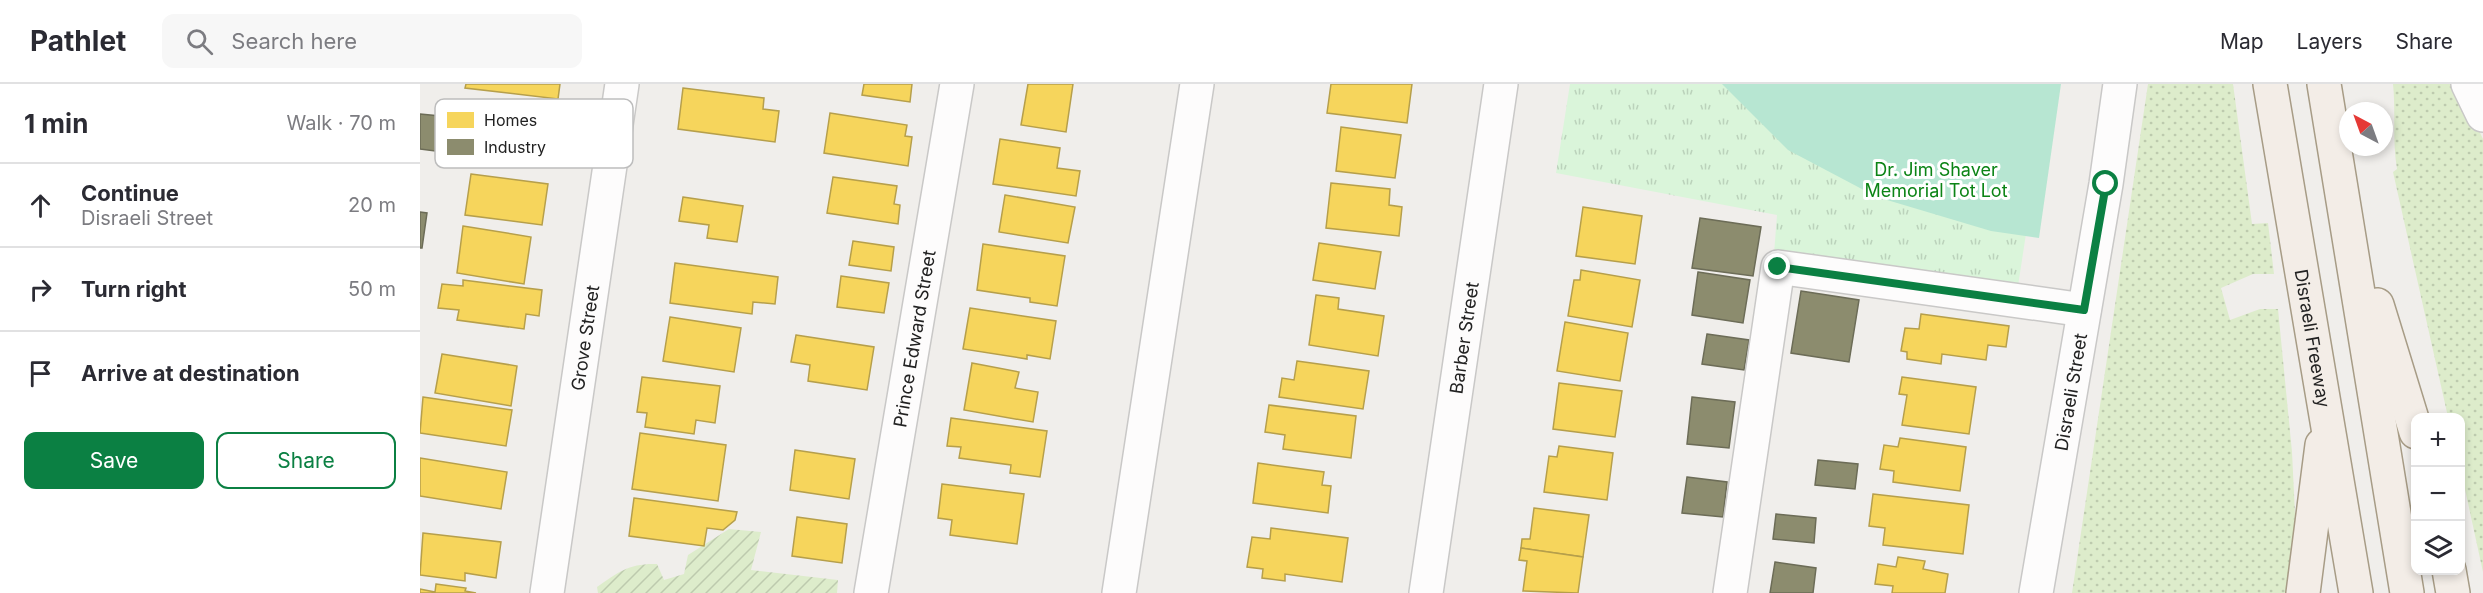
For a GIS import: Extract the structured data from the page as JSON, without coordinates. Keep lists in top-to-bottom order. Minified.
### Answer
{"streets":{"main road":["Disraeli Freeway"],"street":["Grove Street","Barber Street","Prince Edward Street","Disraeli Street"]},"parks":["Dr. Jim Shaver Memorial Tot Lot"],"legend":["Homes","Industry"],"north":"top left","page":{"header":"Pathlet","search":"Search here","nav":["Map","Layers","Share"],"heading":["1 min","Walk · 70 m"],"list":[["Continue","Disraeli Street","20 m"],["Turn right","50 m"],"Arrive at destination"],"map_buttons":["+","−"],"buttons":["Save","Share"]}}
